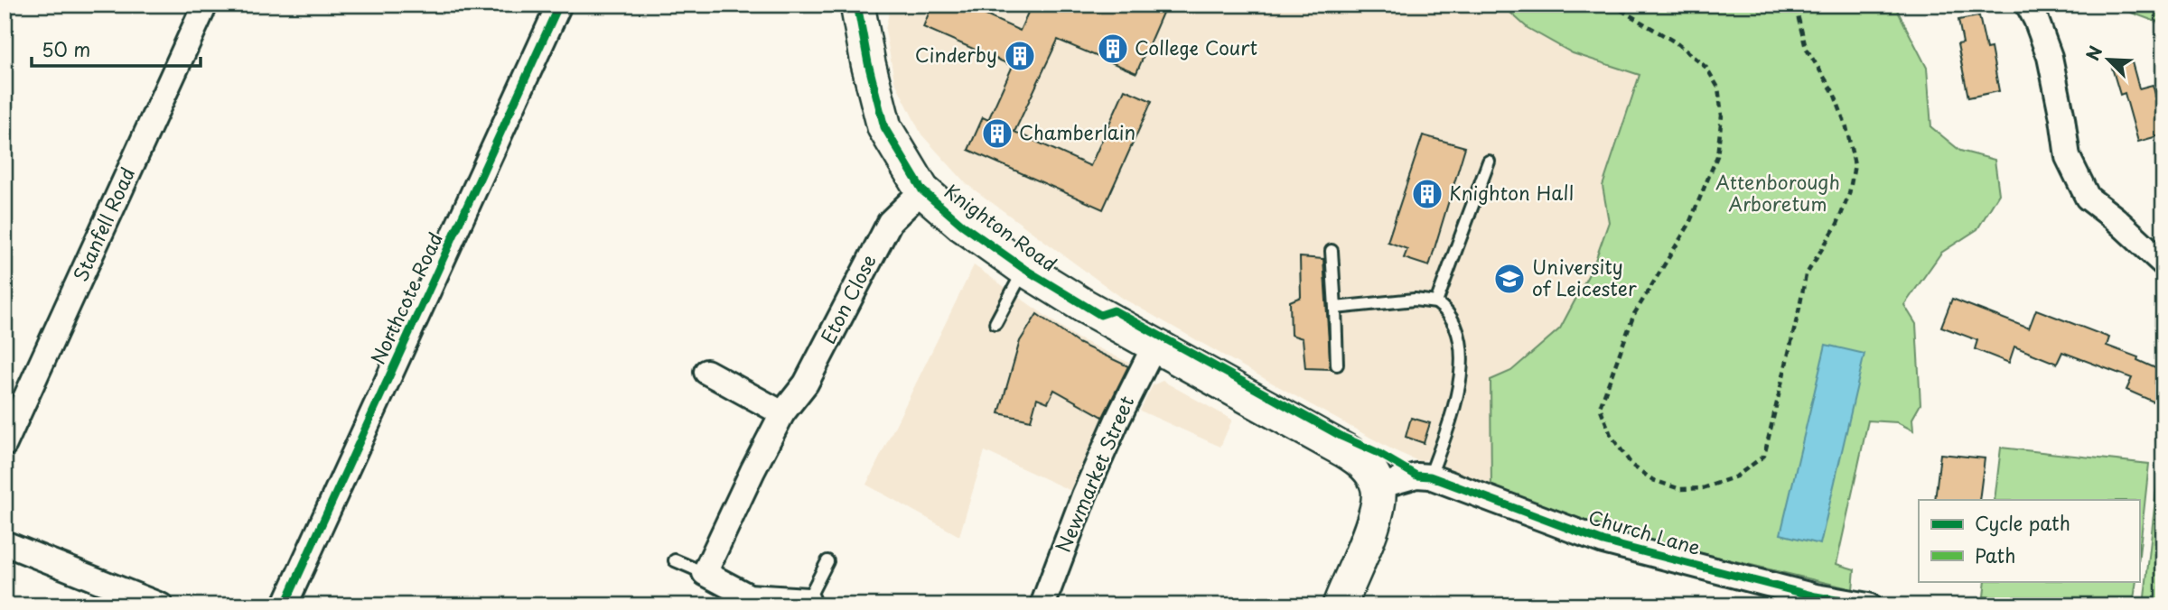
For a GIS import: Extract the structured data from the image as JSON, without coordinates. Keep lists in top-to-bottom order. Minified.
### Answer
{"streets":{"street":["Stanfell Road","Knighton Road","Northcote Road","Eton Close","Newmarket Street","Church Lane"]},"crossings":[["Knighton Road","Eton Close"],["Knighton Road","Newmarket Street"],["Knighton Road","Church Lane"]],"parks":["Attenborough Arboretum"],"places":{"building":["College Court","Cinderby","Chamberlain","Knighton Hall"],"school or university":["University of Leicester"]},"legend":["Cycle path","Path"],"scale_bar":"50 m","north":"top left"}
